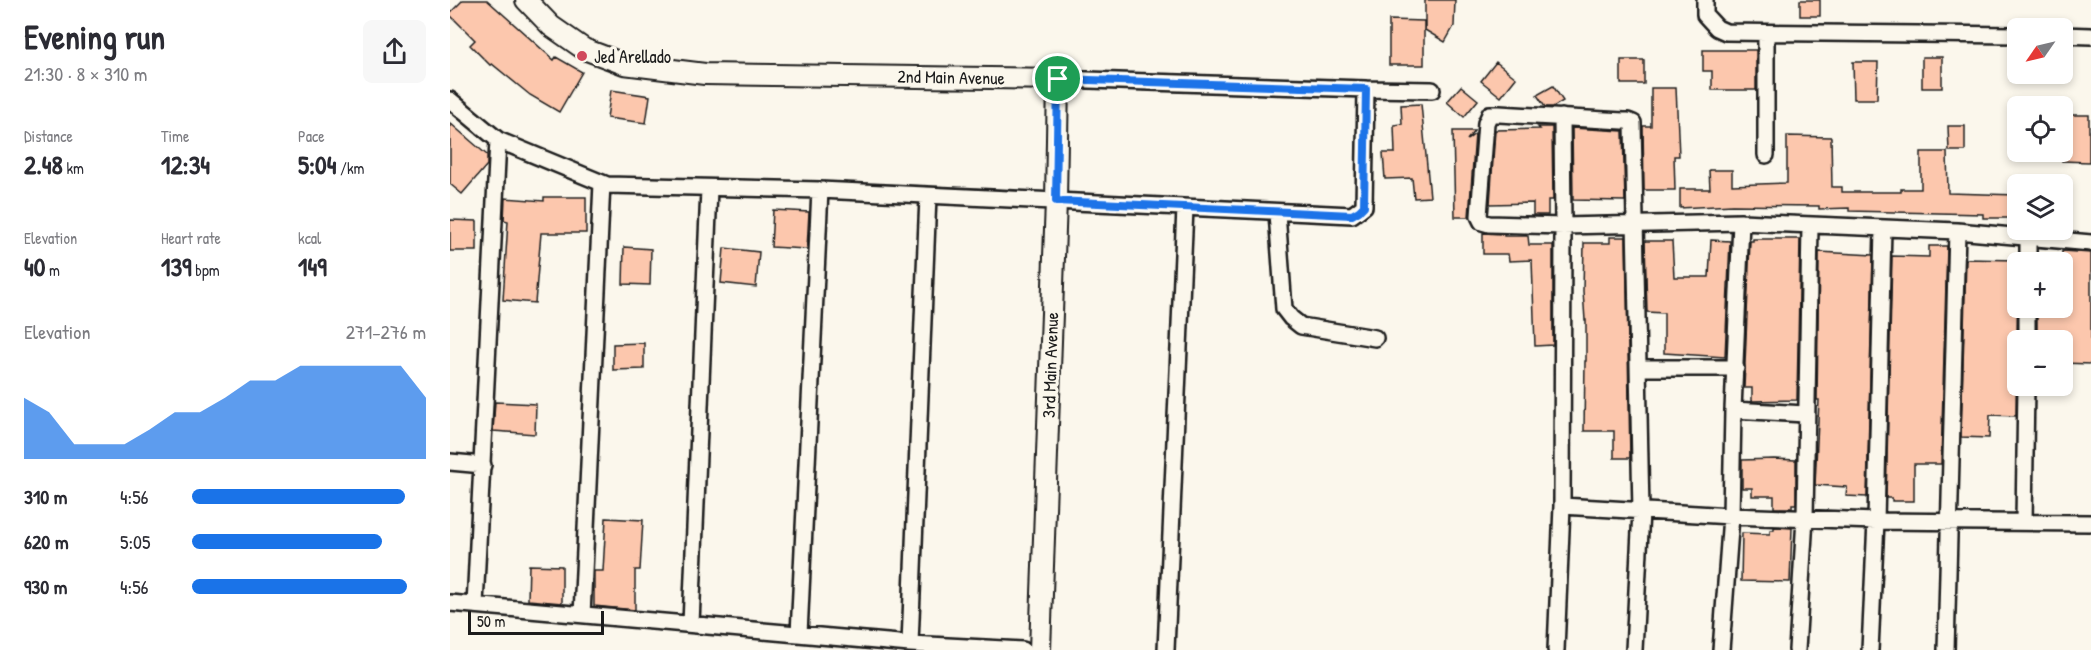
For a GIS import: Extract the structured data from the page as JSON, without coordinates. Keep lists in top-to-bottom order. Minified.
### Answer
{"streets":{"street":["2nd Main Avenue","3rd Main Avenue"]},"crossings":[["2nd Main Avenue","3rd Main Avenue"]],"places":["Jed Arellado"],"scale_bar":"50 m","north":"bottom left","page":{"heading":["Evening run","21:30 · 8 × 310 m"],"map_buttons":["+","−"],"stats":[["Distance","2.48 km"],["Time","12:34"],["Pace","5:04 /km"],["Elevation","40 m"],["Heart rate","139 bpm"],["kcal","149"]],"chart":["Elevation","271–276 m"],"list":[{"name":"310 m","note":"4:56"},{"name":"620 m","note":"5:05"},{"name":"930 m","note":"4:56"}],"scale":"50 m"}}
